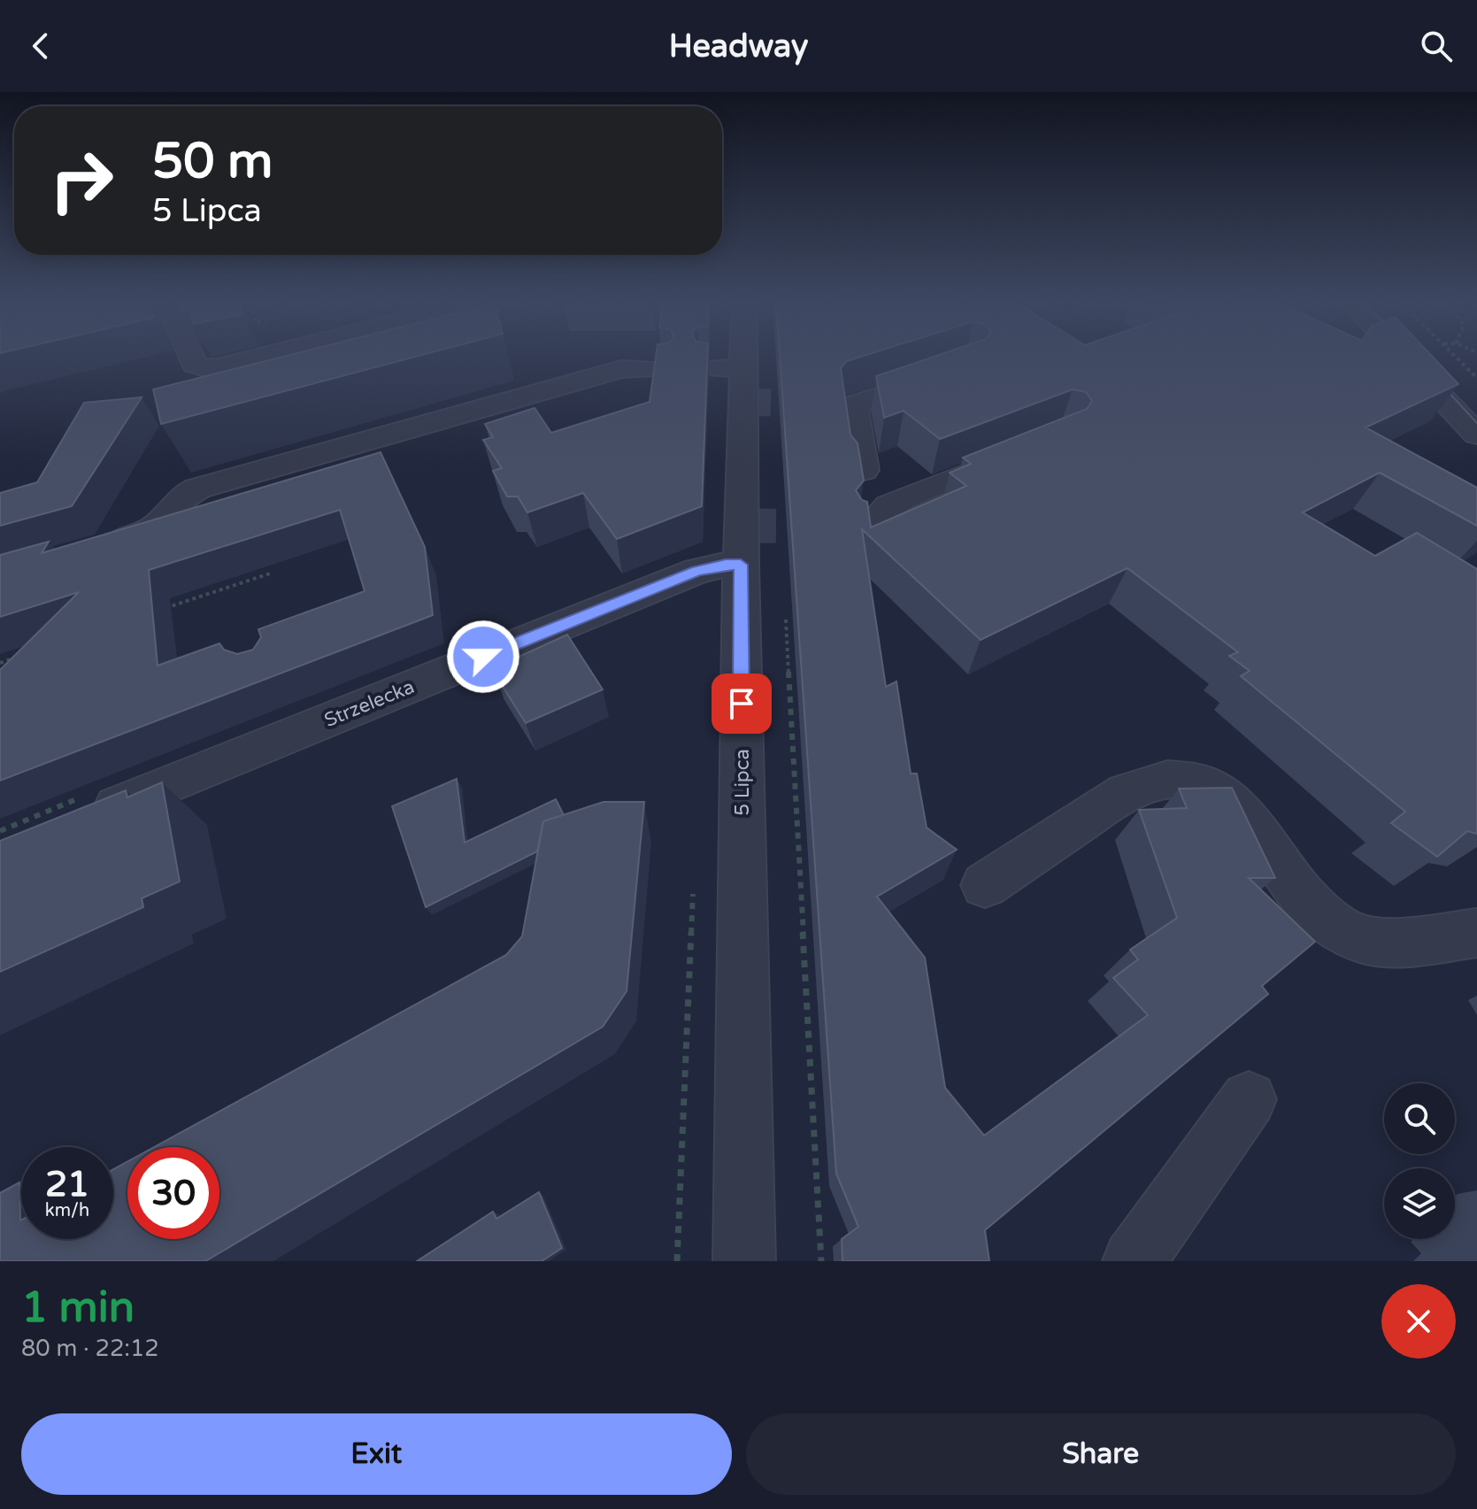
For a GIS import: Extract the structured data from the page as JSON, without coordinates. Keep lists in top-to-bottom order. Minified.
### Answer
{"streets":{"street":["Strzelecka","5 Lipca"]},"crossings":[["Strzelecka","5 Lipca"]],"page":{"header":"Headway","turn":["50 m","5 Lipca"],"speed":"21 km/h","limit":"30","heading":["1 min","80 m · 22:12"],"buttons":["Exit","Share"]}}
